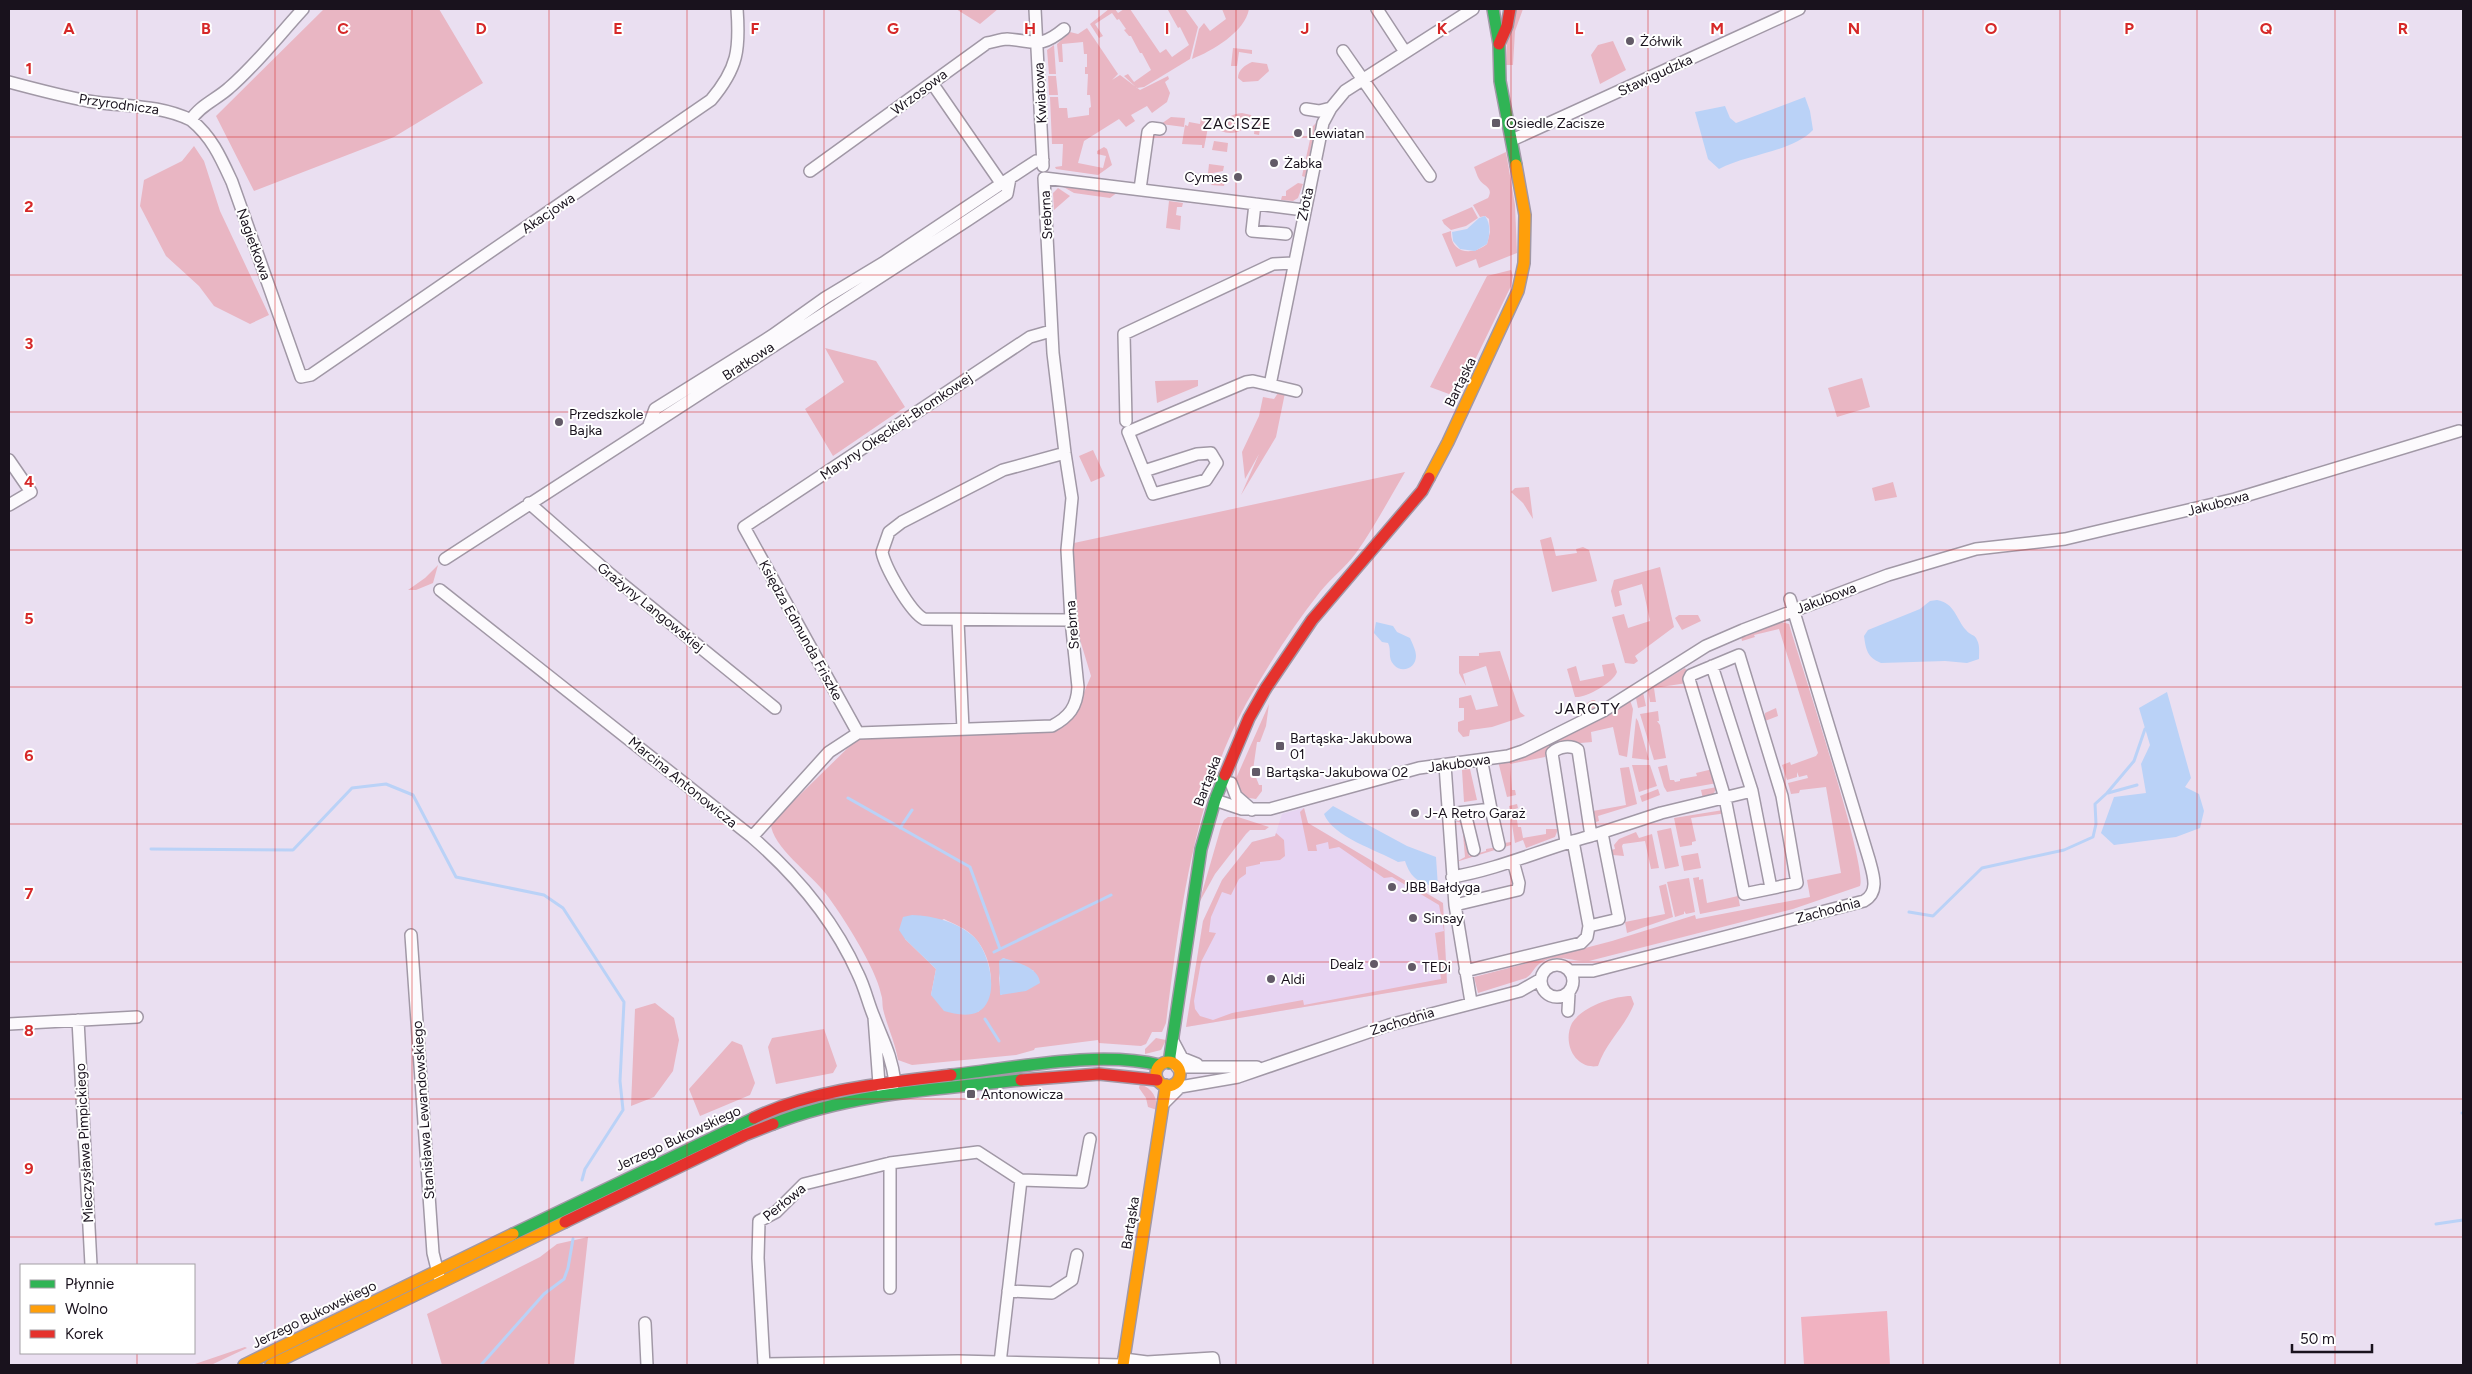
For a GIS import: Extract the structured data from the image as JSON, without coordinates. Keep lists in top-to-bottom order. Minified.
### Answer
{"streets":{"street":["Stawigudzka","Wrzosowa","Kwiatowa","Przyrodnicza","Złota","Akacjowa","Srebrna","Nagietkowa","Bartąska","Maryny Okęckiej-Bromkowej","Jakubowa","Grażyny Langowskiej","Księdza Edmunda Friszke","Marcina Antonowicza","Zachodnia","Stanisława Lewandowskiego","Jerzego Bukowskiego","Mieczysława Pimpickiego","Perłowa"]},"crossings":[["Stawigudzka","Bartąska"],["Wrzosowa","Kwiatowa"],["Kwiatowa","Srebrna"],["Przyrodnicza","Nagietkowa"],["Złota","Srebrna"],["Akacjowa","Nagietkowa"],["Srebrna","Maryny Okęckiej-Bromkowej"],["Bartąska","Jakubowa"],["Bartąska","Jerzego Bukowskiego"],["Maryny Okęckiej-Bromkowej","Księdza Edmunda Friszke"],["Jakubowa","Zachodnia"],["Marcina Antonowicza","Jerzego Bukowskiego"],["Stanisława Lewandowskiego","Jerzego Bukowskiego"]],"districts":["ZACISZE","JAROTY"],"places":{"other":["Żółwik","Lewiatan","Żabka","Cymes","Przedszkole Bajka","J-A Retro Garaż","JBB Bałdyga","Sinsay","Dealz","TEDi","Aldi"],"transit":["Osiedle Zacisze","Bartąska-Jakubowa 01","Bartąska-Jakubowa 02","Antonowicza"]},"legend":["Płynnie","Wolno","Korek"],"scale_bar":"50 m","grid":{"columns":["A","B","C","D","E","F","G","H","I","J","K","L","M","N","O","P","Q","R"],"rows":["1","2","3","4","5","6","7","8","9"]}}
